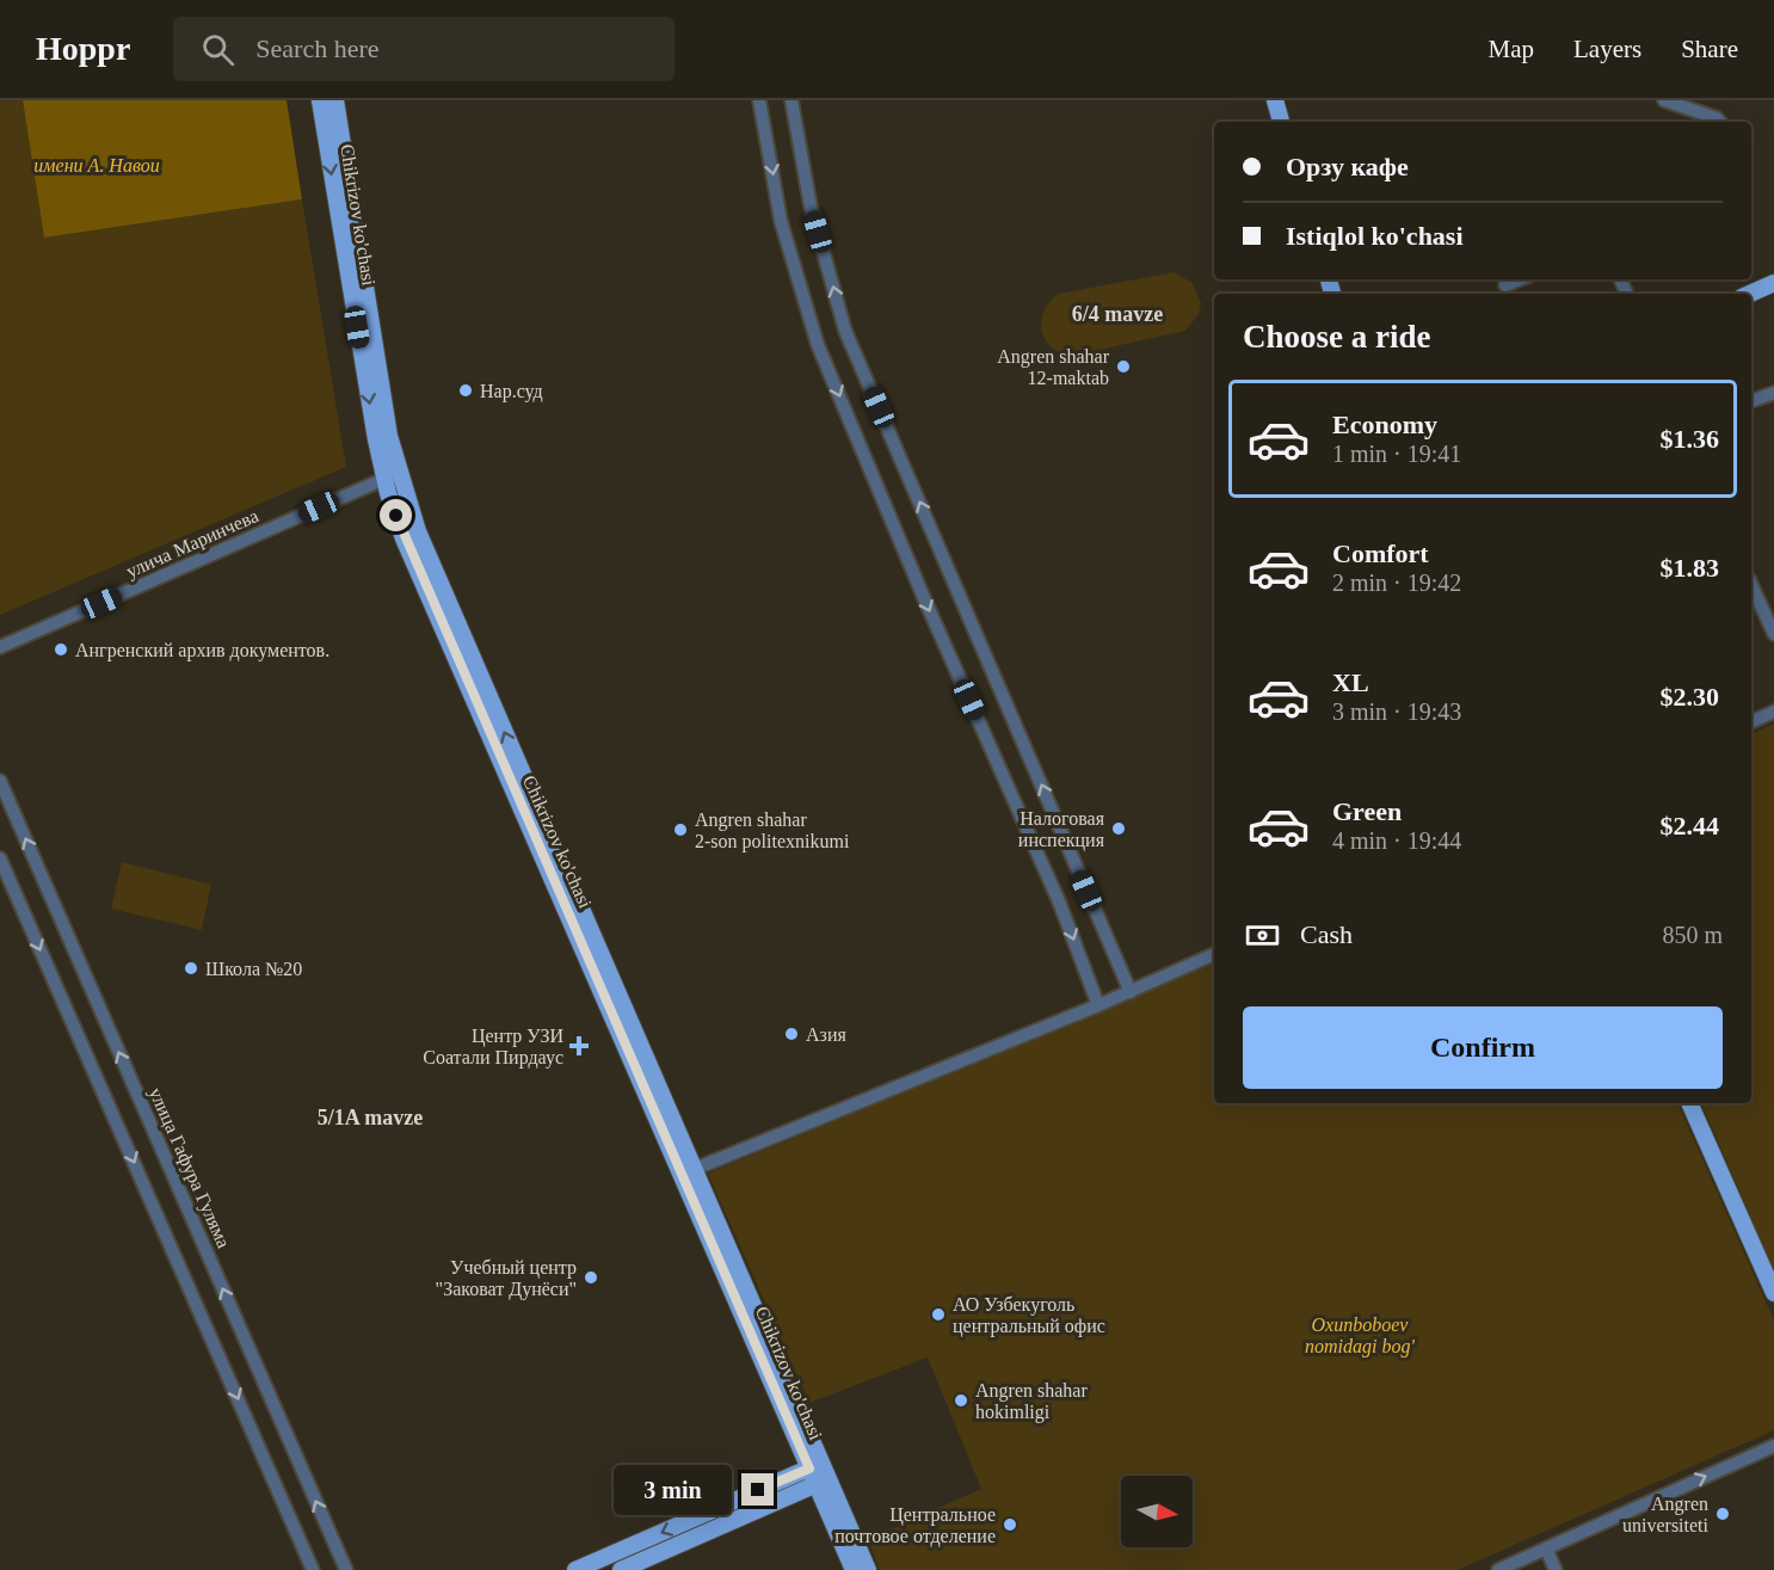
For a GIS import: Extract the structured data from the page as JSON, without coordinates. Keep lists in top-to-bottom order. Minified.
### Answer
{"streets":{"main road":["Chikrizov ko'chasi"],"street":["улича Маринчева","улица Гафура Гуляма"]},"crossings":[["Chikrizov ko'chasi","улича Маринчева"]],"districts":["6/4 mavze","5/1A mavze"],"parks":["имени А. Навои","Oxunboboev nomidagi bog'"],"places":{"other":["Angren shahar 12-maktab","Нар.суд","Ангренский архив документов.","Налоговая инспекция","Angren shahar 2-son politexnikumi","Школа №20","Азия","Учебный центр \"Заковат Дунёси\"","АО Узбекуголь центральный офис","Angren shahar hokimligi","Angren universiteti","Центральное почтовое отделение"],"health":["Центр УЗИ Соатали Пирдаус"]},"north":"right","page":{"header":"Hoppr","search":"Search here","nav":["Map","Layers","Share"],"banner":["Орзу кафе","Istiqlol ko'chasi"],"heading":"Choose a ride","list":[{"name":"Economy","note":"1 min · 19:41","value":"$1.36"},{"name":"Comfort","note":"2 min · 19:42","value":"$1.83"},{"name":"XL","note":"3 min · 19:43","value":"$2.30"},{"name":"Green","note":"4 min · 19:44","value":"$2.44"}],"pay":["Cash","850 m"],"buttons":"Confirm","bubble":"3 min"}}
